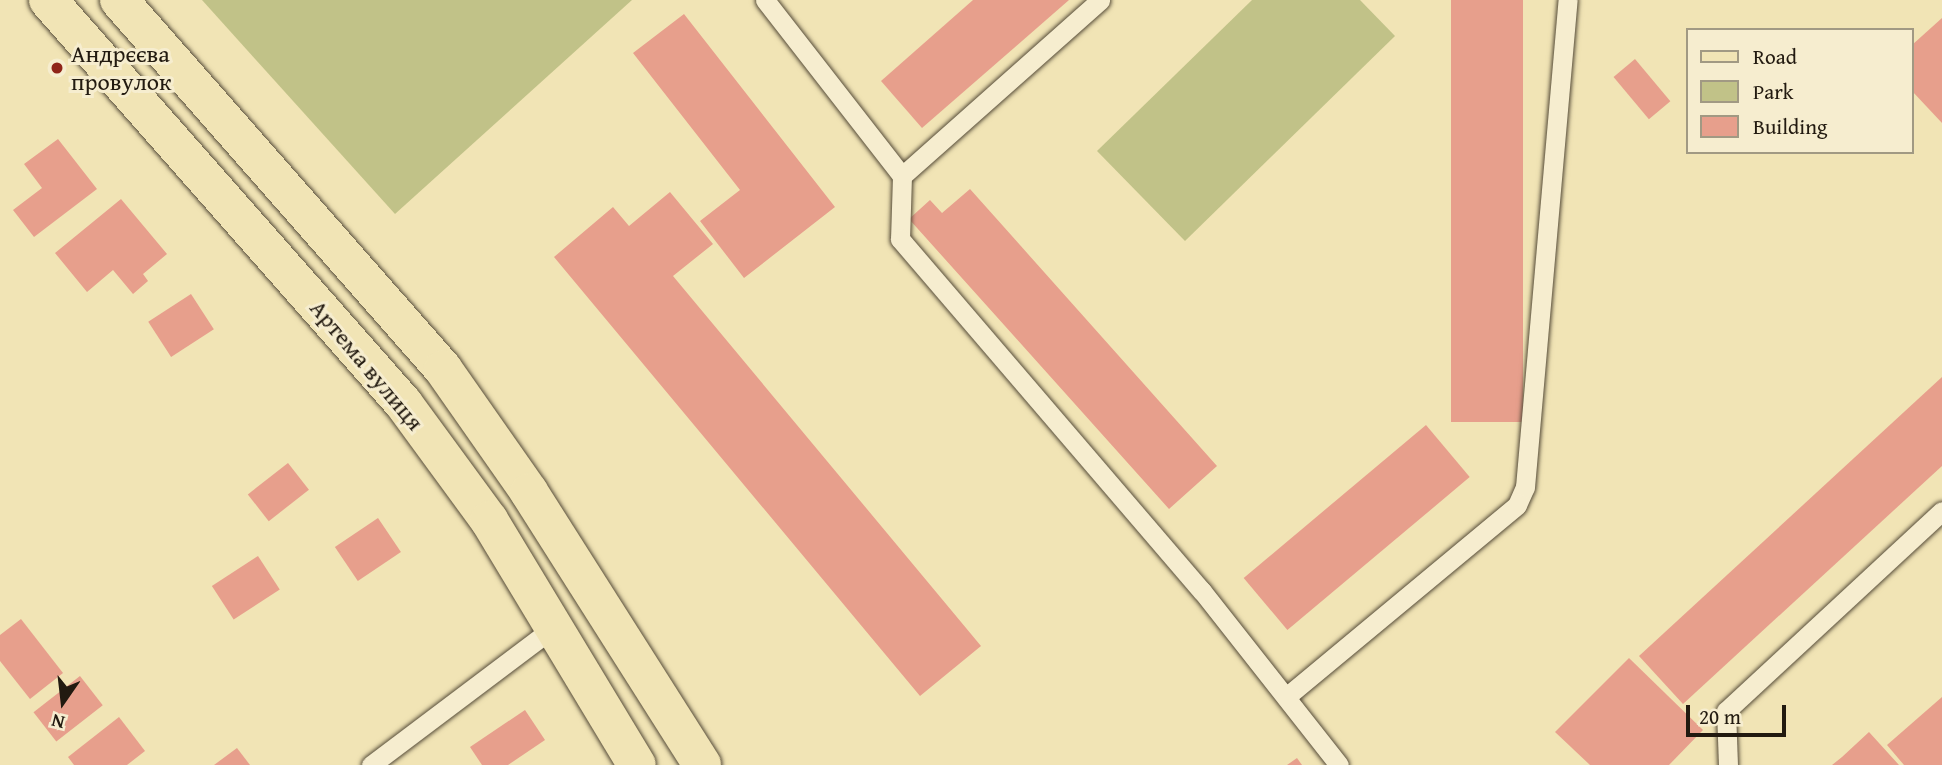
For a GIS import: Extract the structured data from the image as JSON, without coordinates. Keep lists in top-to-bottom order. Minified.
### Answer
{"streets":{"main road":["Артема вулиця"]},"places":["Андрєєва провулок"],"legend":["Road","Park","Building"],"scale_bar":"20 m","north":"bottom"}
